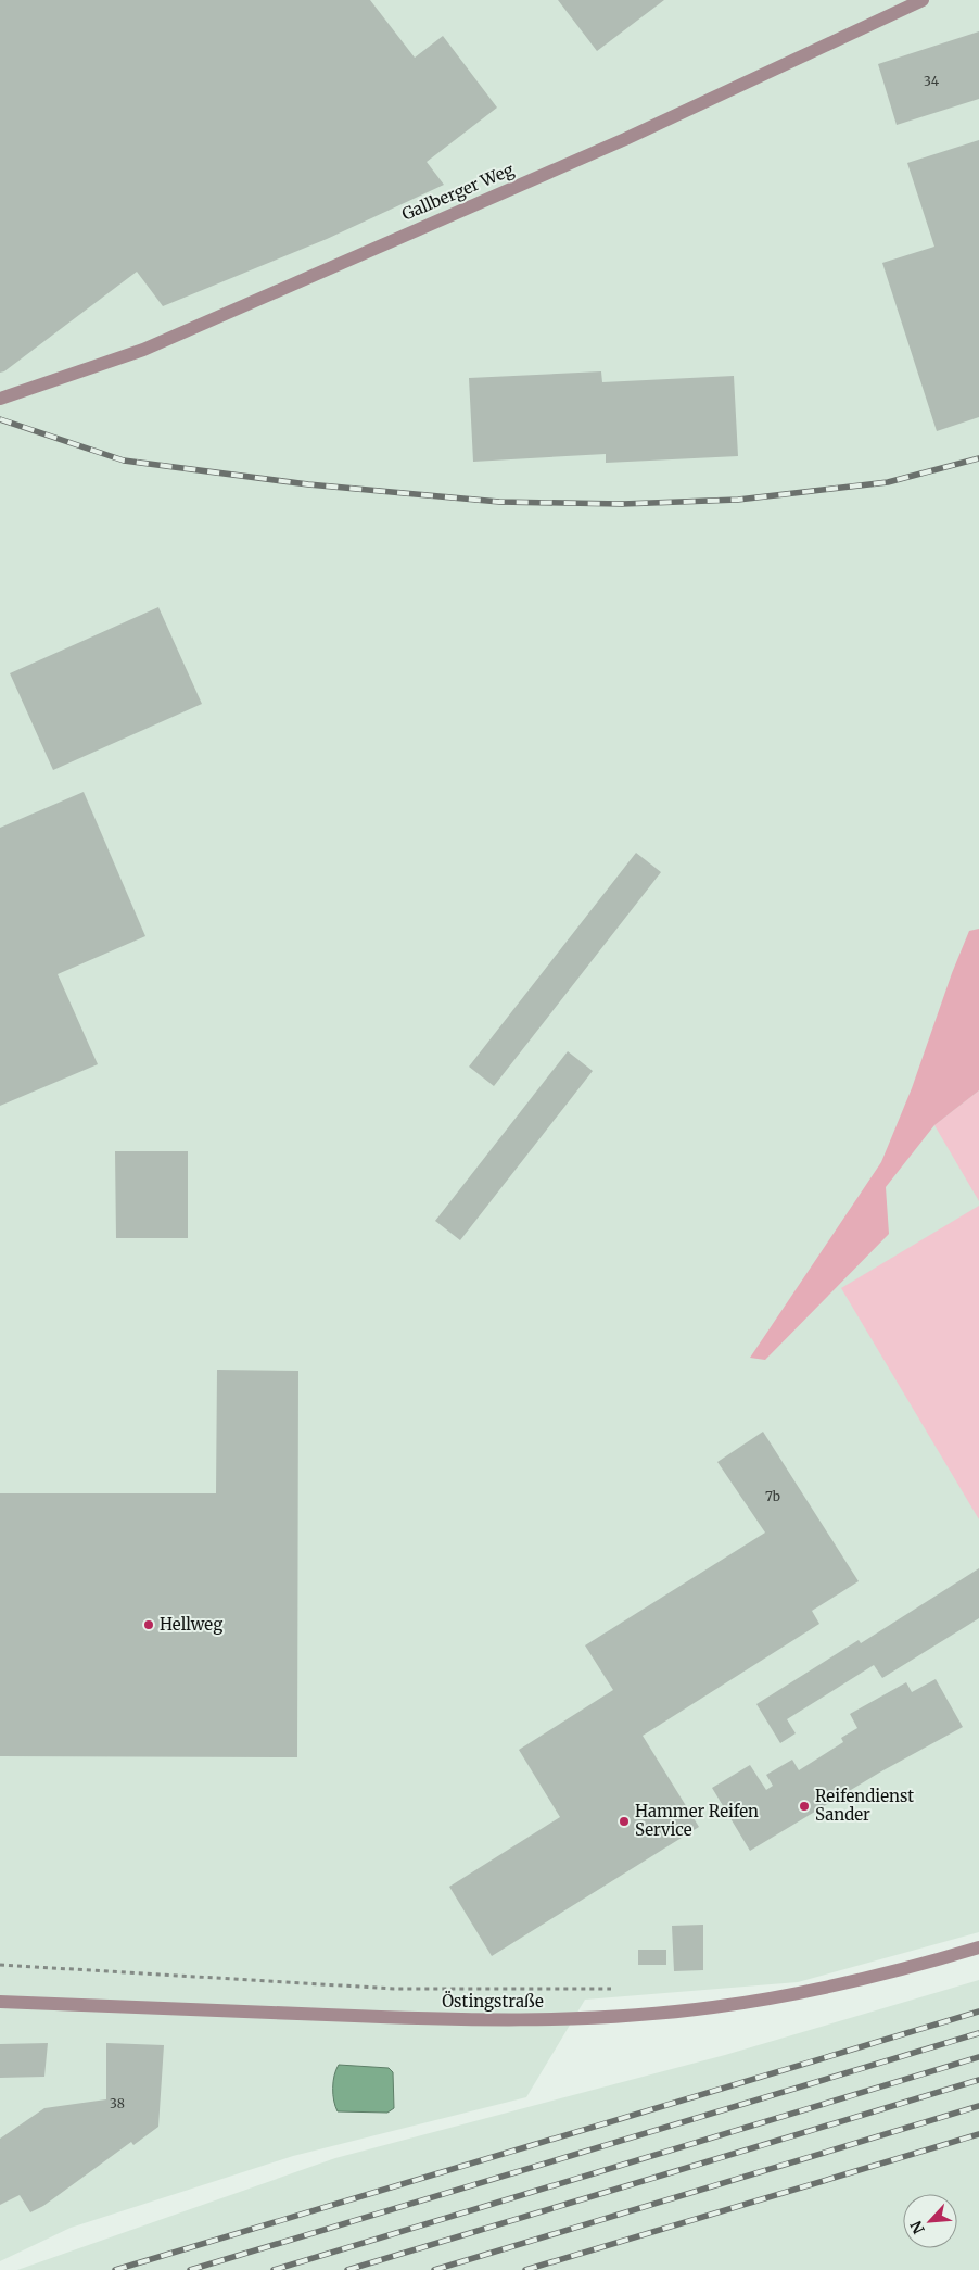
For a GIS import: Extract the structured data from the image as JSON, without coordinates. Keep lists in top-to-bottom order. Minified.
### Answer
{"streets":{"street":["Gallberger Weg","Östingstraße"]},"places":["Hellweg","Reifendienst Sander","Hammer Reifen Service"],"house_numbers":["34","7b","38"],"north":"bottom left"}
